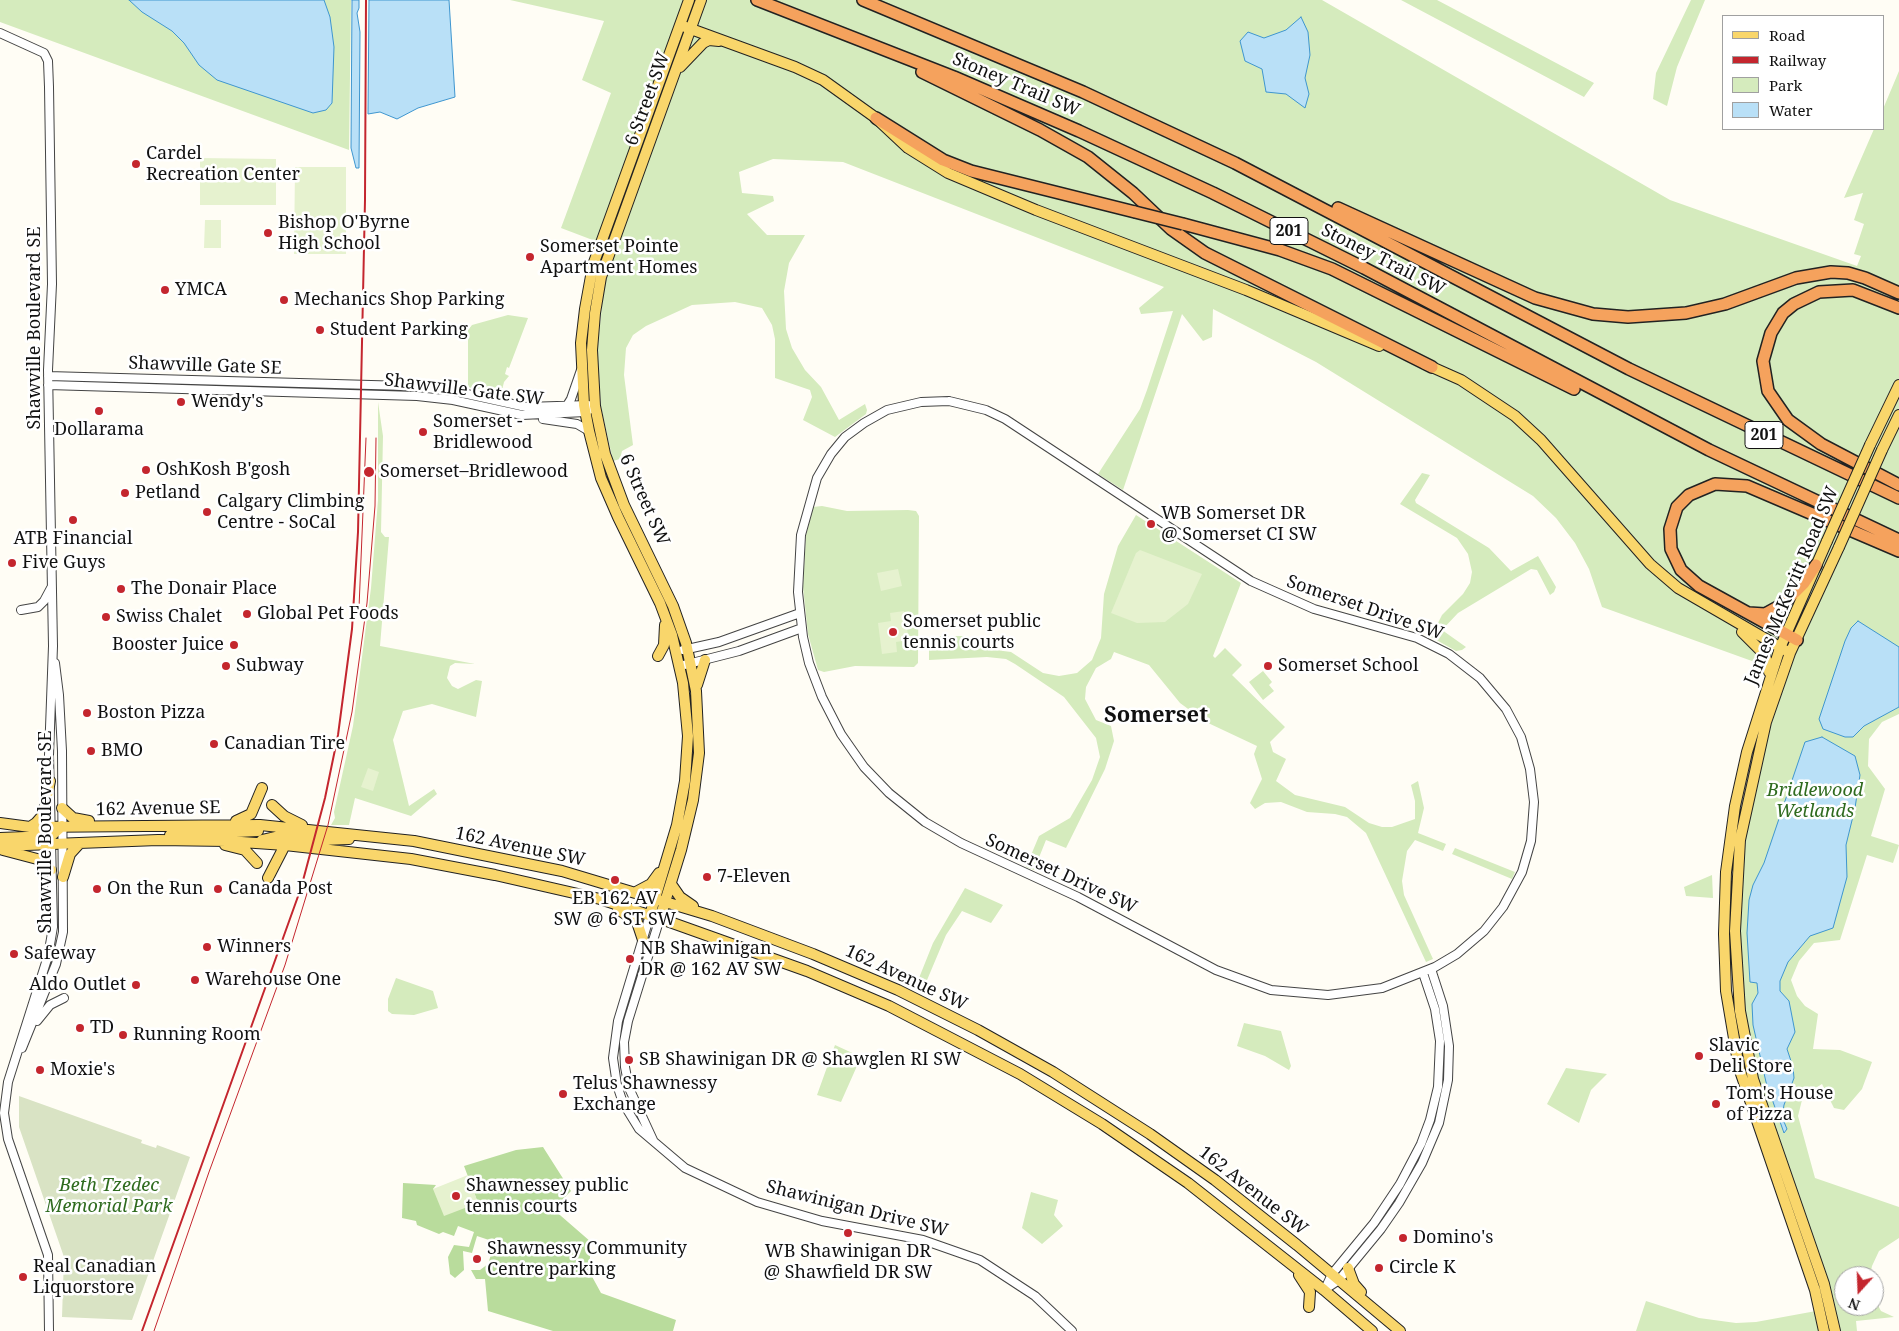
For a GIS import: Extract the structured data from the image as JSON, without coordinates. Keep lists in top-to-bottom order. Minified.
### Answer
{"streets":{"highway":["Stoney Trail SW","201"],"main road":["6 Street SW","James McKevitt Road SW","162 Avenue SE","162 Avenue SW","Shawinigan Drive SW"],"street":["Shawville Boulevard SE","Shawville Gate SE","Shawville Gate SW","Somerset Drive SW"]},"crossings":[["6 Street SW","Shawville Gate SW"],["6 Street SW","162 Avenue SW"],["6 Street SW","Shawinigan Drive SW"],["Shawville Boulevard SE","Shawville Gate SE"],["Shawville Boulevard SE","162 Avenue SE"],["Shawville Gate SE","Shawville Gate SW"],["162 Avenue SE","162 Avenue SW"],["162 Avenue SW","Shawinigan Drive SW"]],"districts":["Somerset"],"parks":["Bridlewood Wetlands","Beth Tzedec Memorial Park"],"places":["Cardel Recreation Center","Bishop O'Byrne High School","Somerset Pointe Apartment Homes","YMCA","Mechanics Shop Parking","Student Parking","Wendy's","Dollarama","Somerset - Bridlewood","OshKosh B'gosh","Somerset–Bridlewood","Petland","Calgary Climbing Centre - SoCal","ATB Financial","WB Somerset DR @ Somerset CI SW","Five Guys","The Donair Place","Global Pet Foods","Swiss Chalet","Somerset public tennis courts","Booster Juice","Subway","Somerset School","Boston Pizza","Canadian Tire","BMO","7-Eleven","EB 162 AV SW @ 6 ST SW","On the Run","Canada Post","Winners","Safeway","NB Shawinigan DR @ 162 AV SW","Warehouse One","Aldo Outlet","TD","Running Room","Slavic Deli Store","SB Shawinigan DR @ Shawglen RI SW","Moxie's","Telus Shawnessy Exchange","Tom's House of Pizza","Shawnessey public tennis courts","WB Shawinigan DR @ Shawfield DR SW","Domino's","Shawnessy Community Centre parking","Circle K","Real Canadian Liquorstore"],"legend":["Road","Railway","Park","Water"],"north":"bottom"}
